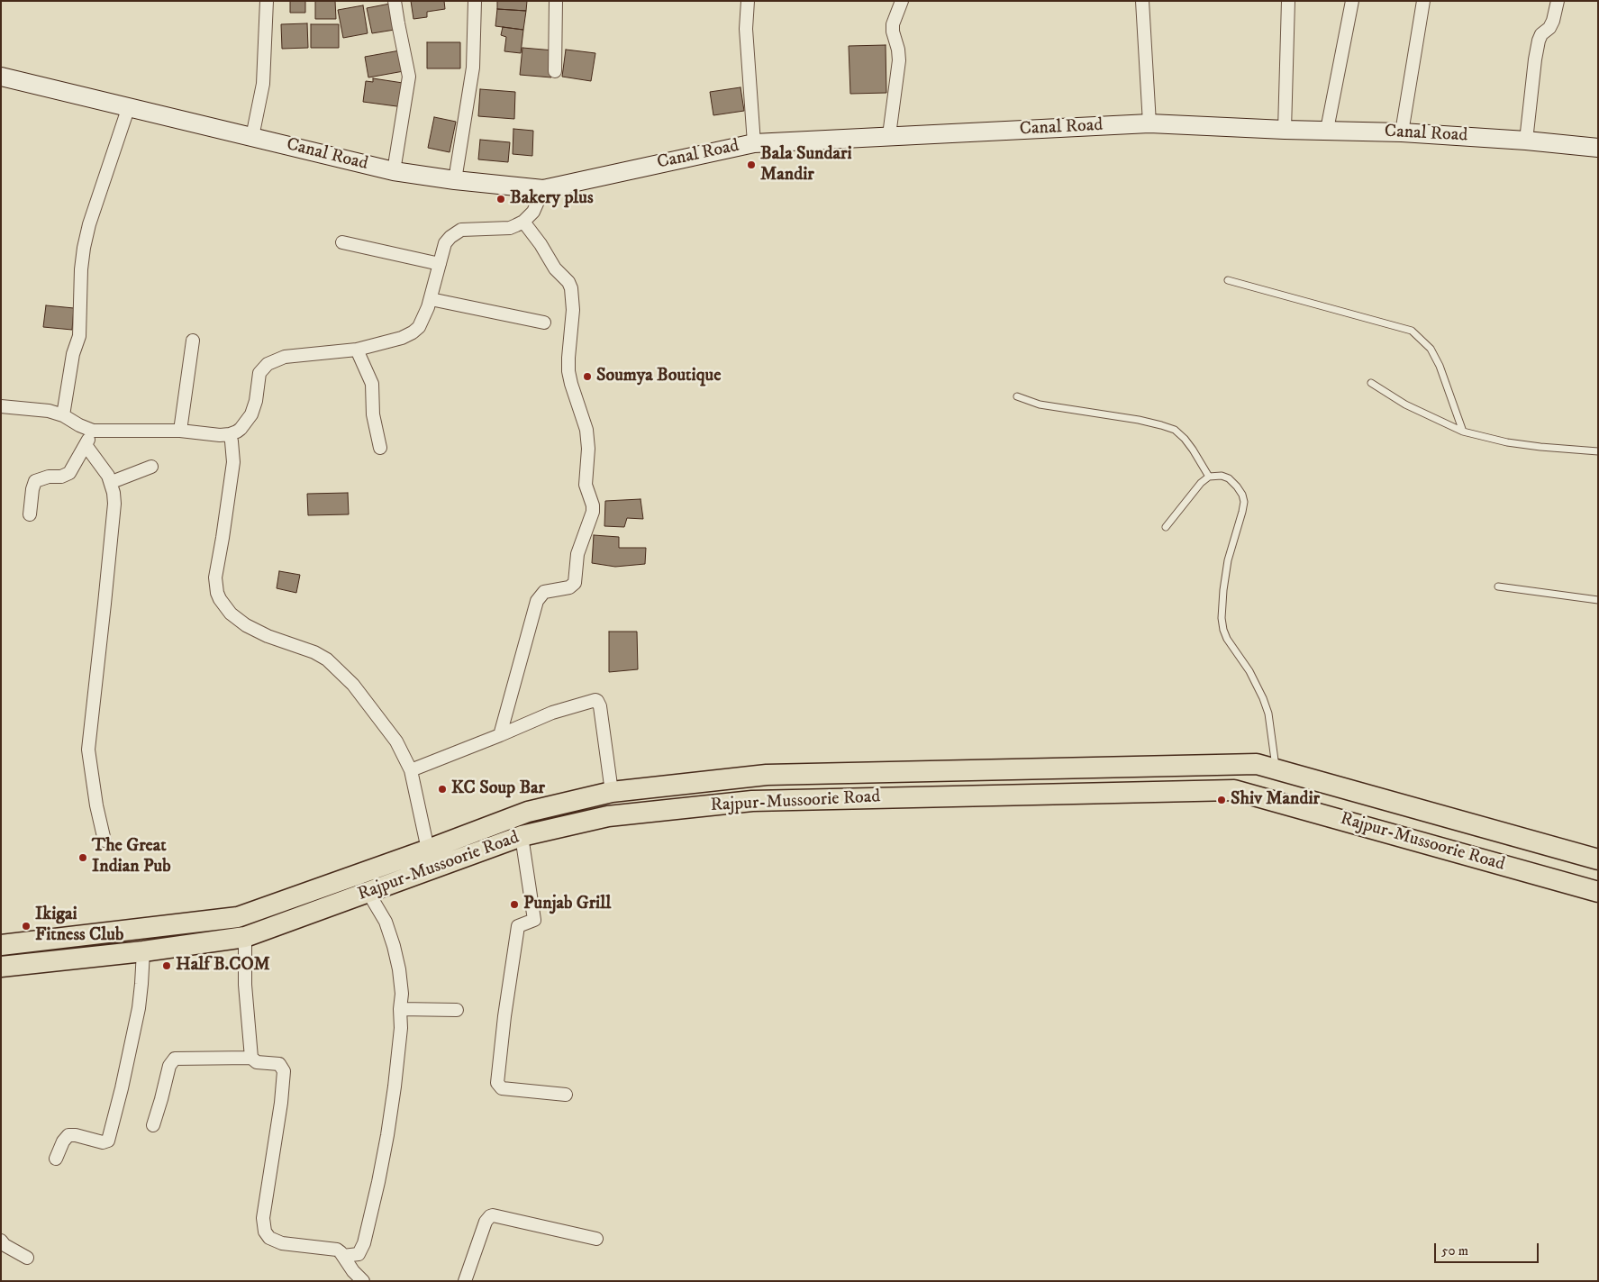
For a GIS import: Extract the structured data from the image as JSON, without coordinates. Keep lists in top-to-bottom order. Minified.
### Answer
{"streets":{"main road":["Rajpur-Mussoorie Road"],"street":["Canal Road"]},"places":["Bala Sundari Mandir","Bakery plus","Soumya Boutique","KC Soup Bar","Shiv Mandir","The Great Indian Pub","Punjab Grill","Ikigai Fitness Club","Half B.COM"],"scale_bar":"50 m"}
